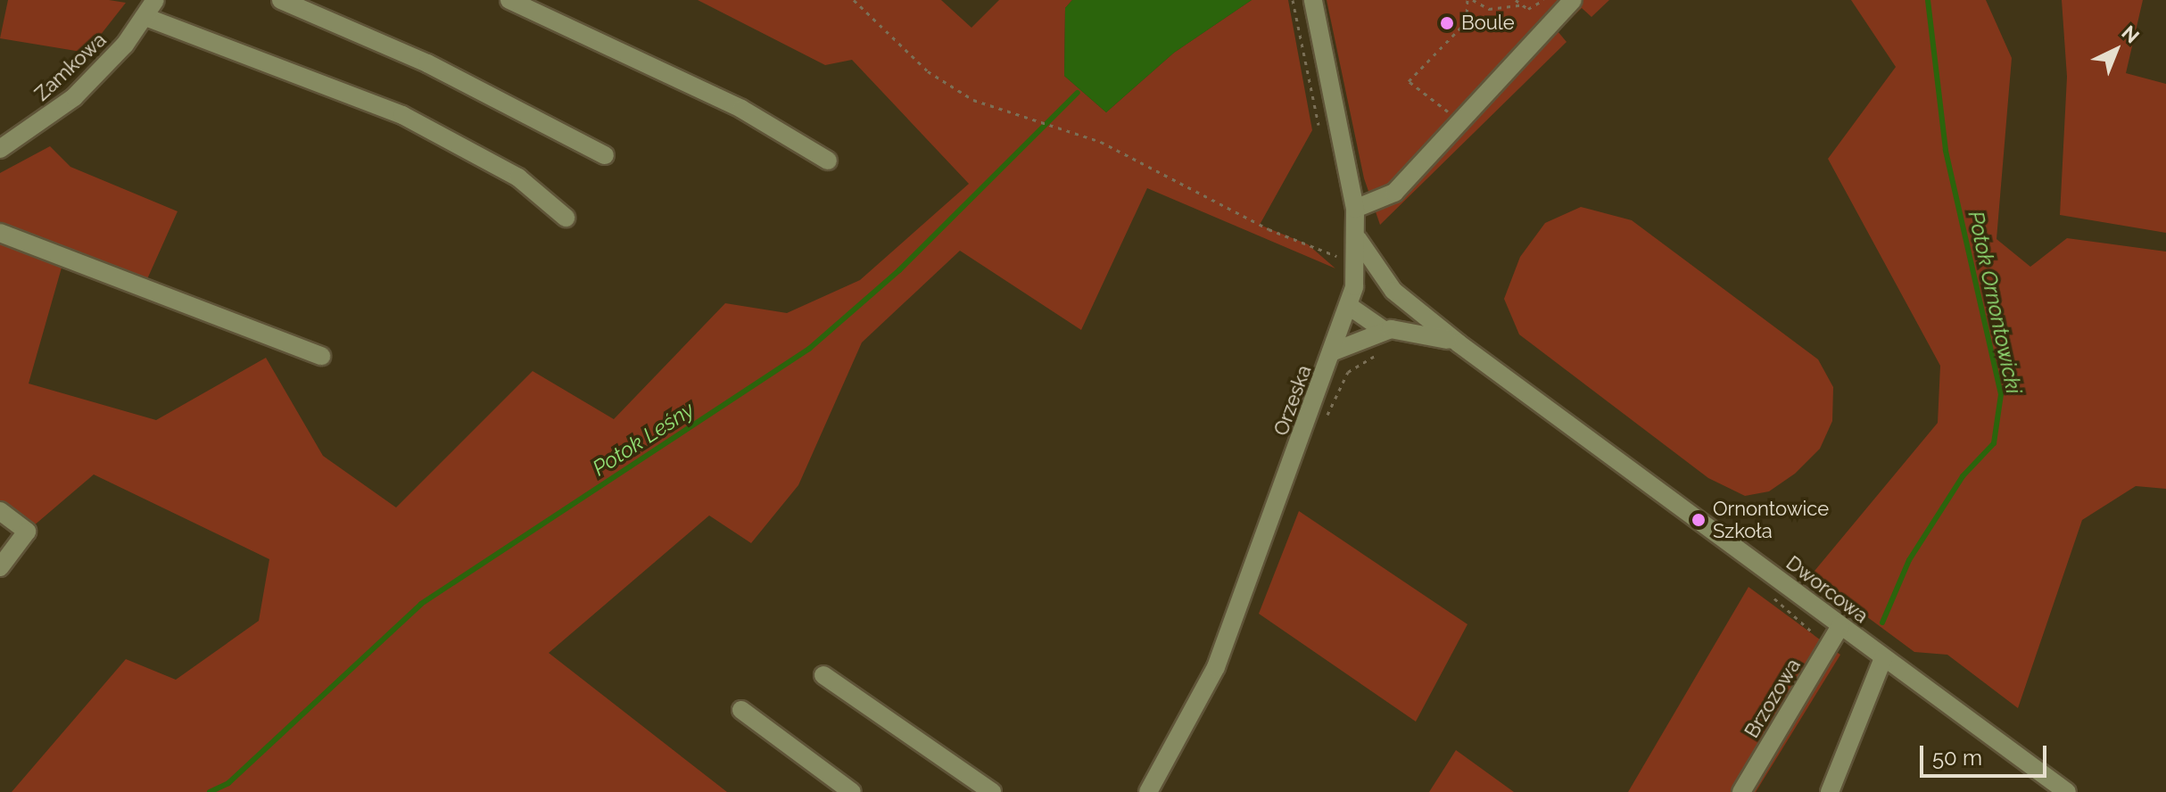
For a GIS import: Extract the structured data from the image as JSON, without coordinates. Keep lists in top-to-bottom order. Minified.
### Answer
{"streets":{"street":["Zamkowa","Orzeska","Dworcowa","Brzozowa"]},"crossings":[["Orzeska","Dworcowa"],["Dworcowa","Brzozowa"]],"water":["Potok Ornontowicki","Potok Leśny"],"places":["Boule","Ornontowice Szkoła"],"scale_bar":"50 m","north":"top right"}
